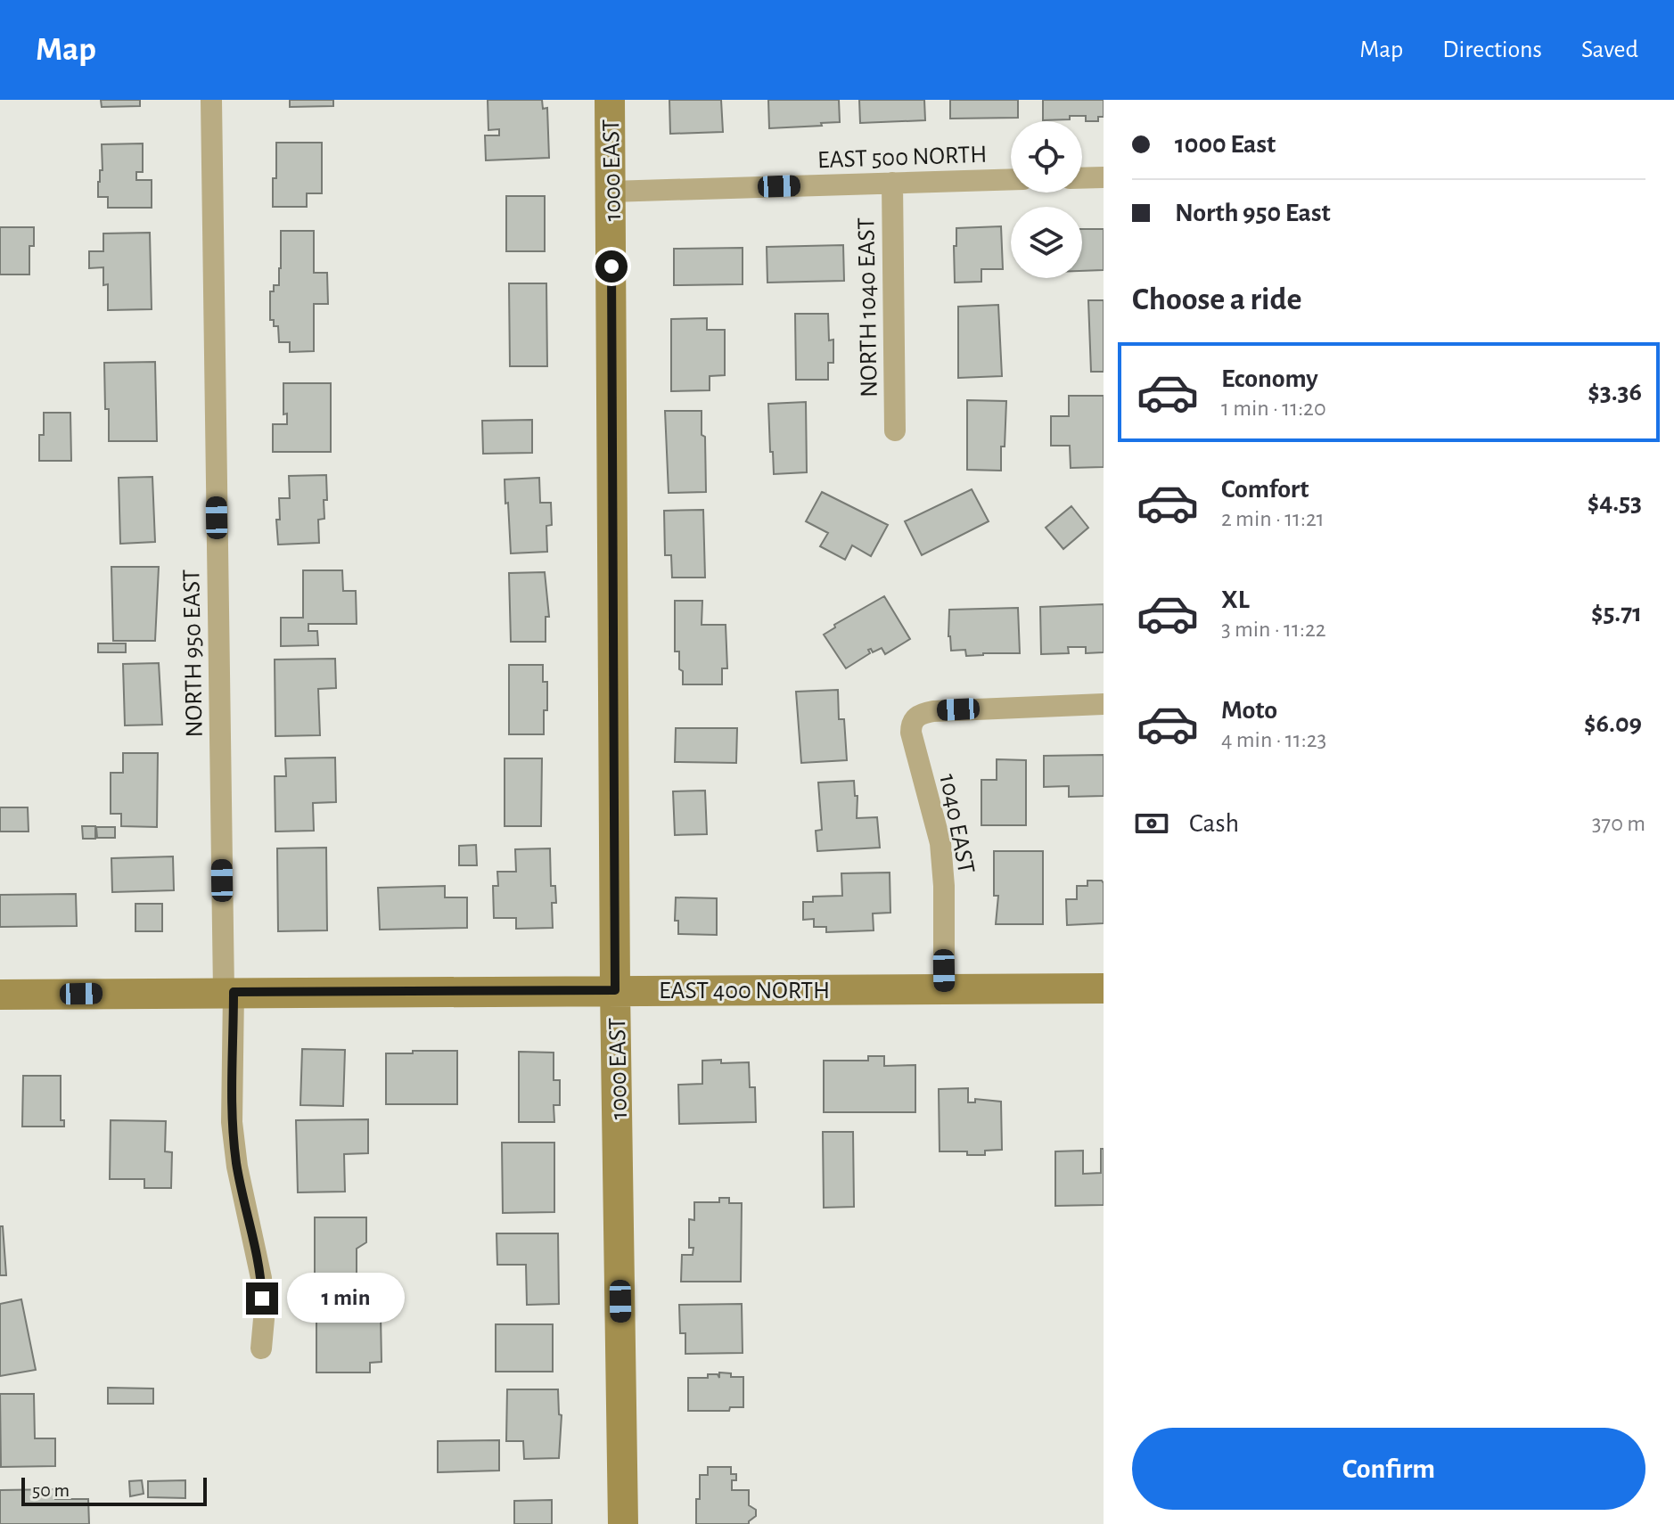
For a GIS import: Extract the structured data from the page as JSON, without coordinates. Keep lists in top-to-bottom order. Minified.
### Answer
{"streets":{"street":["EAST 500 NORTH","1000 EAST","NORTH 1040 EAST","NORTH 950 EAST","1040 EAST","EAST 400 NORTH"]},"crossings":[["EAST 500 NORTH","1000 EAST"],["EAST 500 NORTH","NORTH 1040 EAST"],["1000 EAST","EAST 400 NORTH"],["NORTH 950 EAST","EAST 400 NORTH"],["1040 EAST","EAST 400 NORTH"]],"scale_bar":"50 m","page":{"header":"Map","nav":["Map","Directions","Saved"],"banner":["1000 East","North 950 East"],"heading":"Choose a ride","list":[{"name":"Economy","note":"1 min · 11:20","value":"$3.36"},{"name":"Comfort","note":"2 min · 11:21","value":"$4.53"},{"name":"XL","note":"3 min · 11:22","value":"$5.71"},{"name":"Moto","note":"4 min · 11:23","value":"$6.09"}],"pay":["Cash","370 m"],"bubble":"1 min","buttons":"Confirm","scale":"50 m"}}
